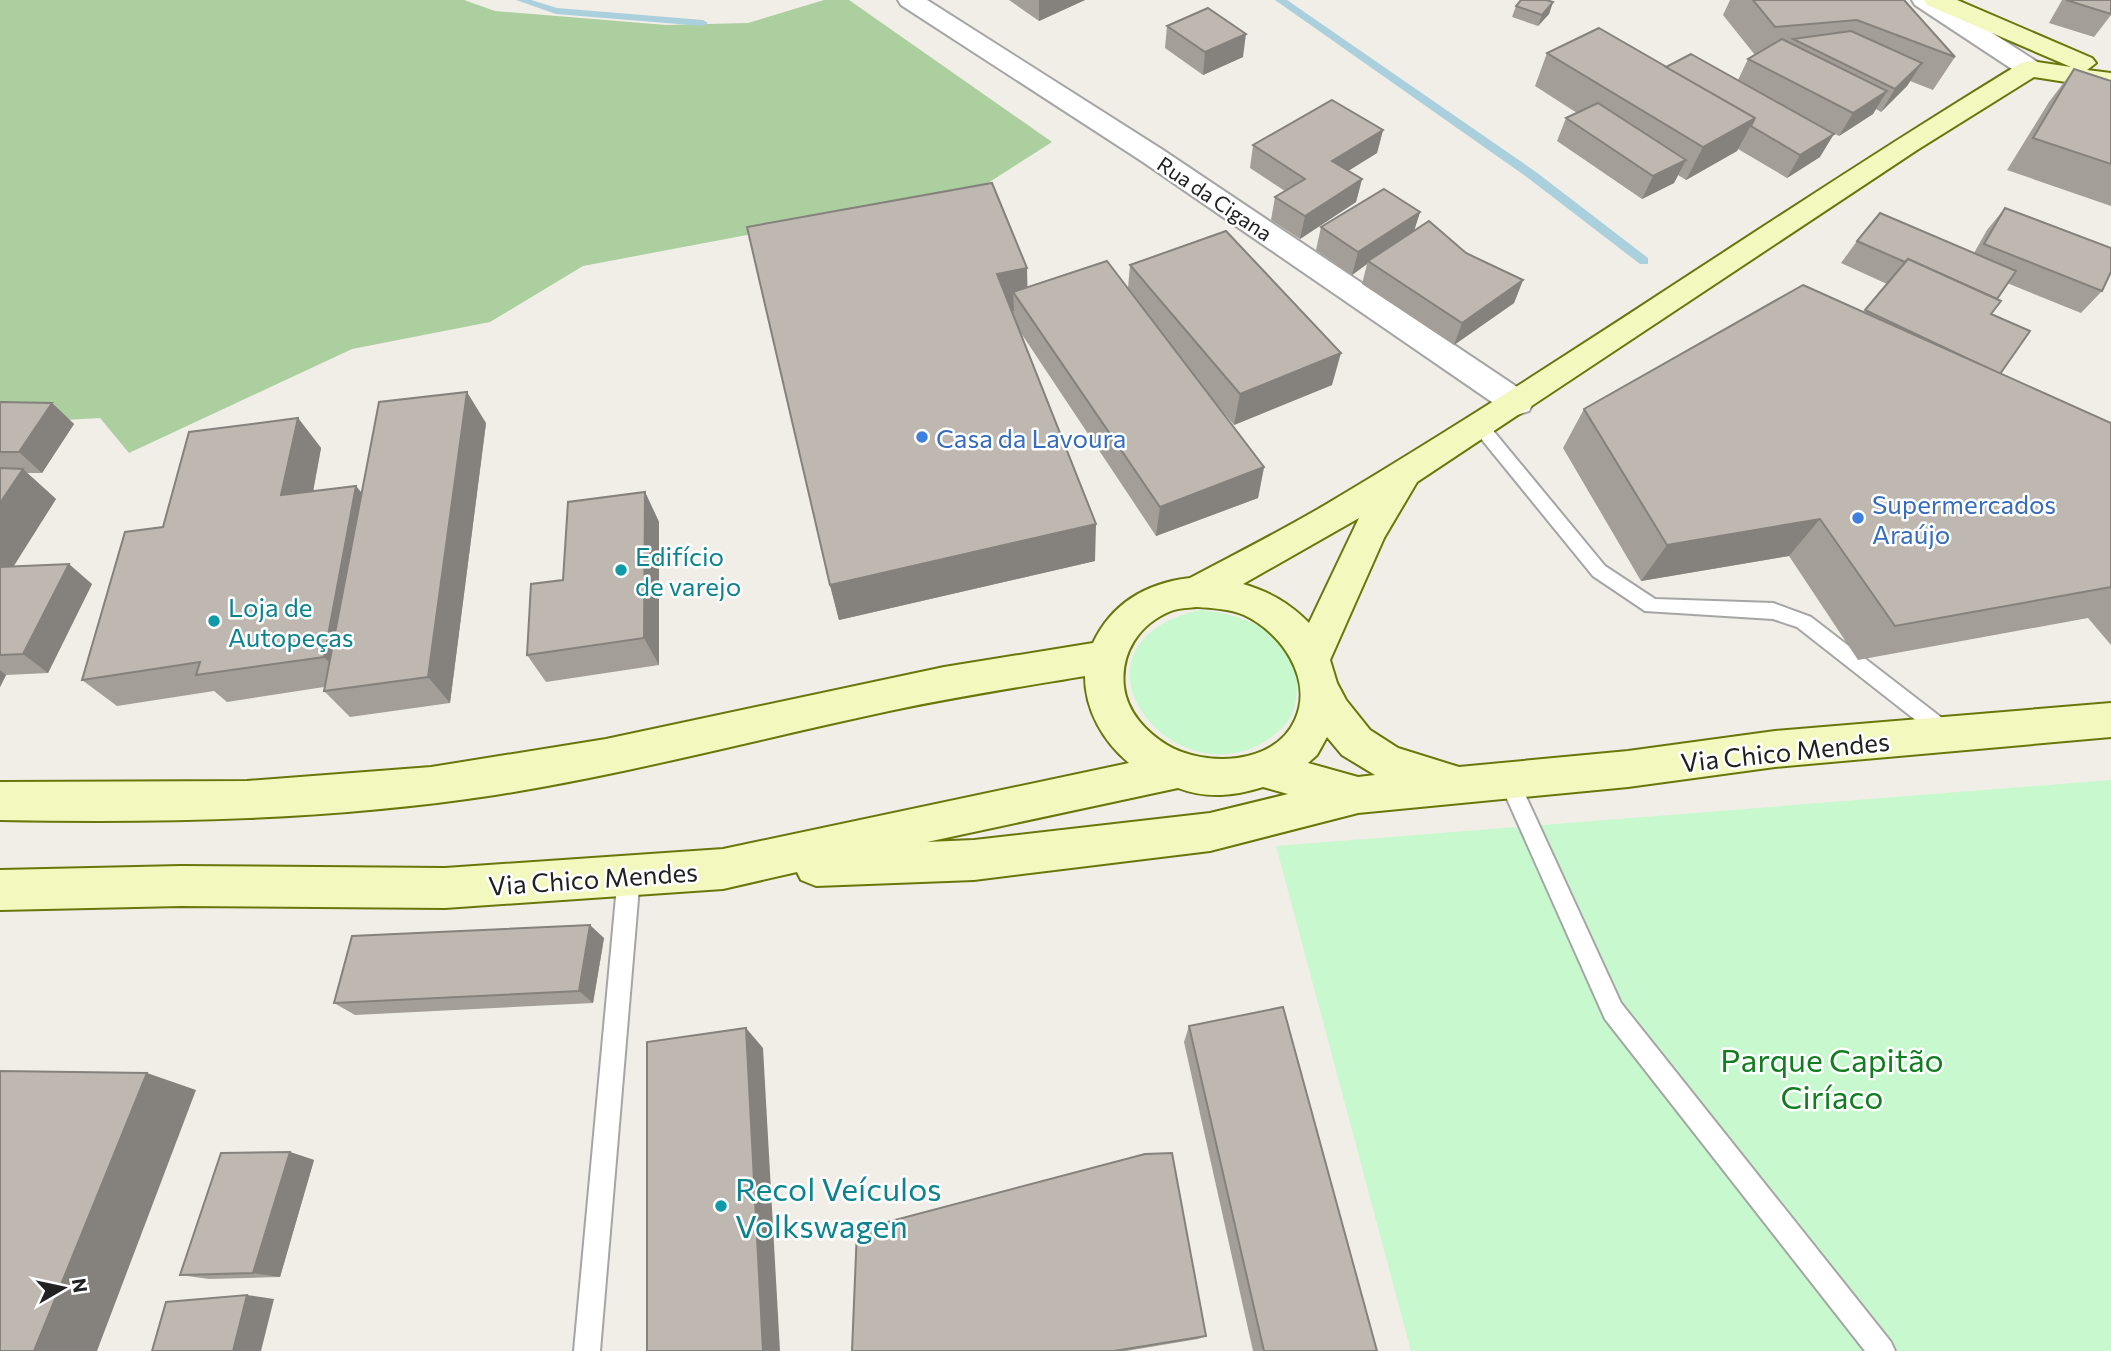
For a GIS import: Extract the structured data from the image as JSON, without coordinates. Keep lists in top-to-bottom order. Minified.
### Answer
{"streets":{"main road":["Via Chico Mendes"],"street":["Rua da Cigana"]},"parks":["Parque Capitão Ciríaco"],"places":["Casa da Lavoura","Supermercados Araújo","Edifício de varejo","Loja de Autopeças","Recol Veículos Volkswagen"],"north":"right"}
